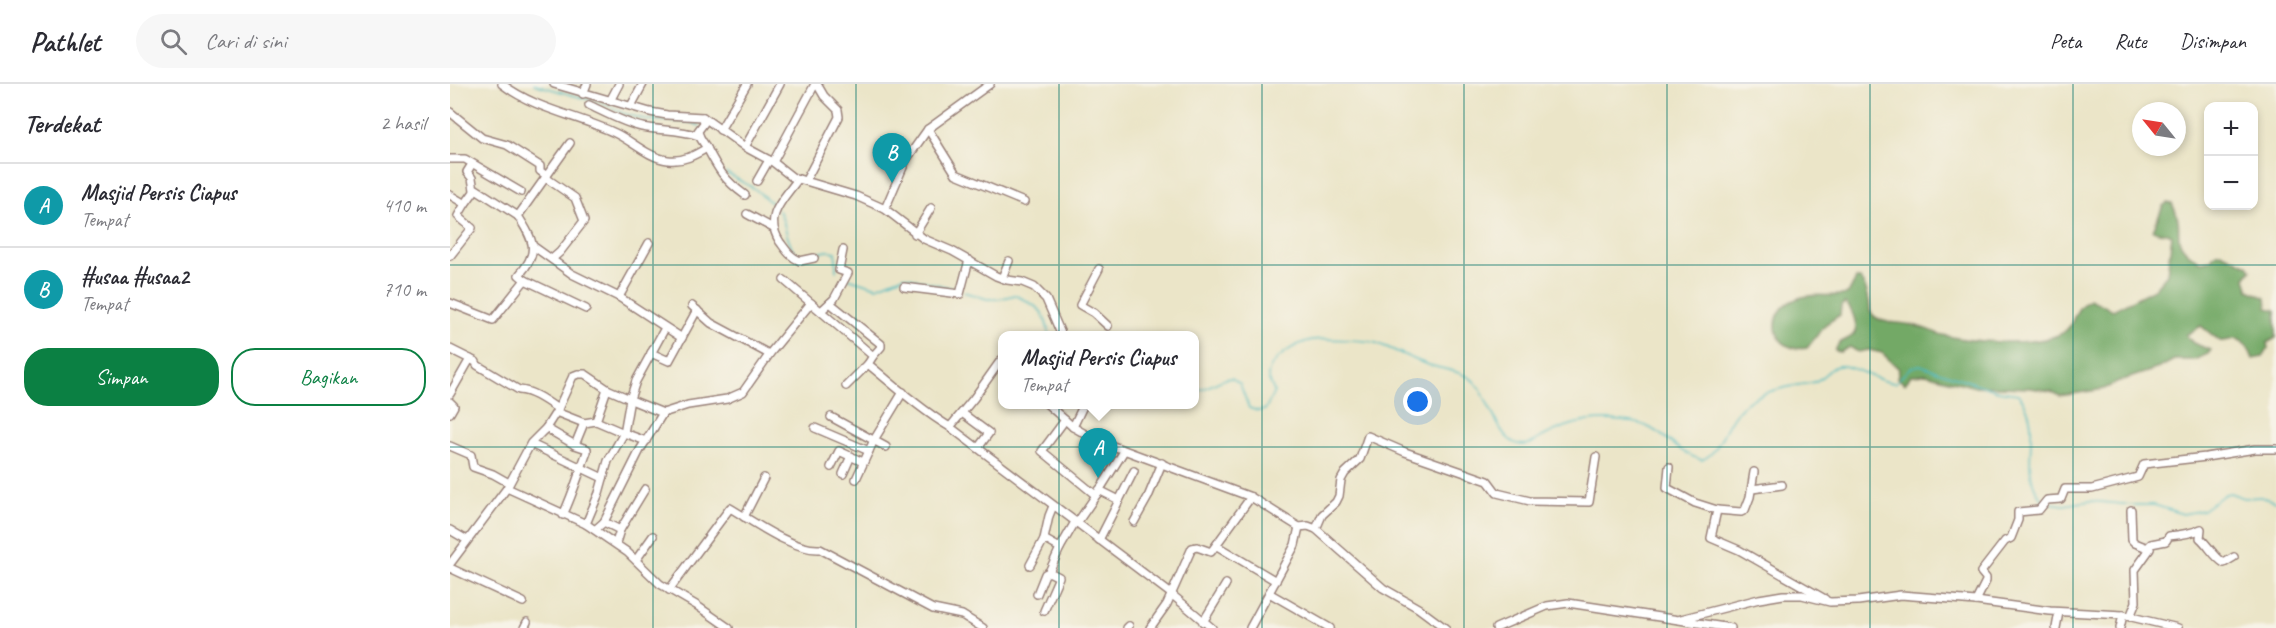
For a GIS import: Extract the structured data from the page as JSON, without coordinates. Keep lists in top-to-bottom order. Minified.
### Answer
{"north":"top left","page":{"header":"Pathlet","search":"Cari di sini","nav":["Peta","Rute","Disimpan"],"heading":["Terdekat","2 hasil"],"map_buttons":["+","−"],"pins":["B","A"],"list":[{"mark":"A","name":"Masjid Persis Ciapus","note":"Tempat","value":"410 m"},{"mark":"B","name":"#usaa #usaa2","note":"Tempat","value":"710 m"}],"buttons":["Simpan","Bagikan"],"popup":["Masjid Persis Ciapus","Tempat"]}}
